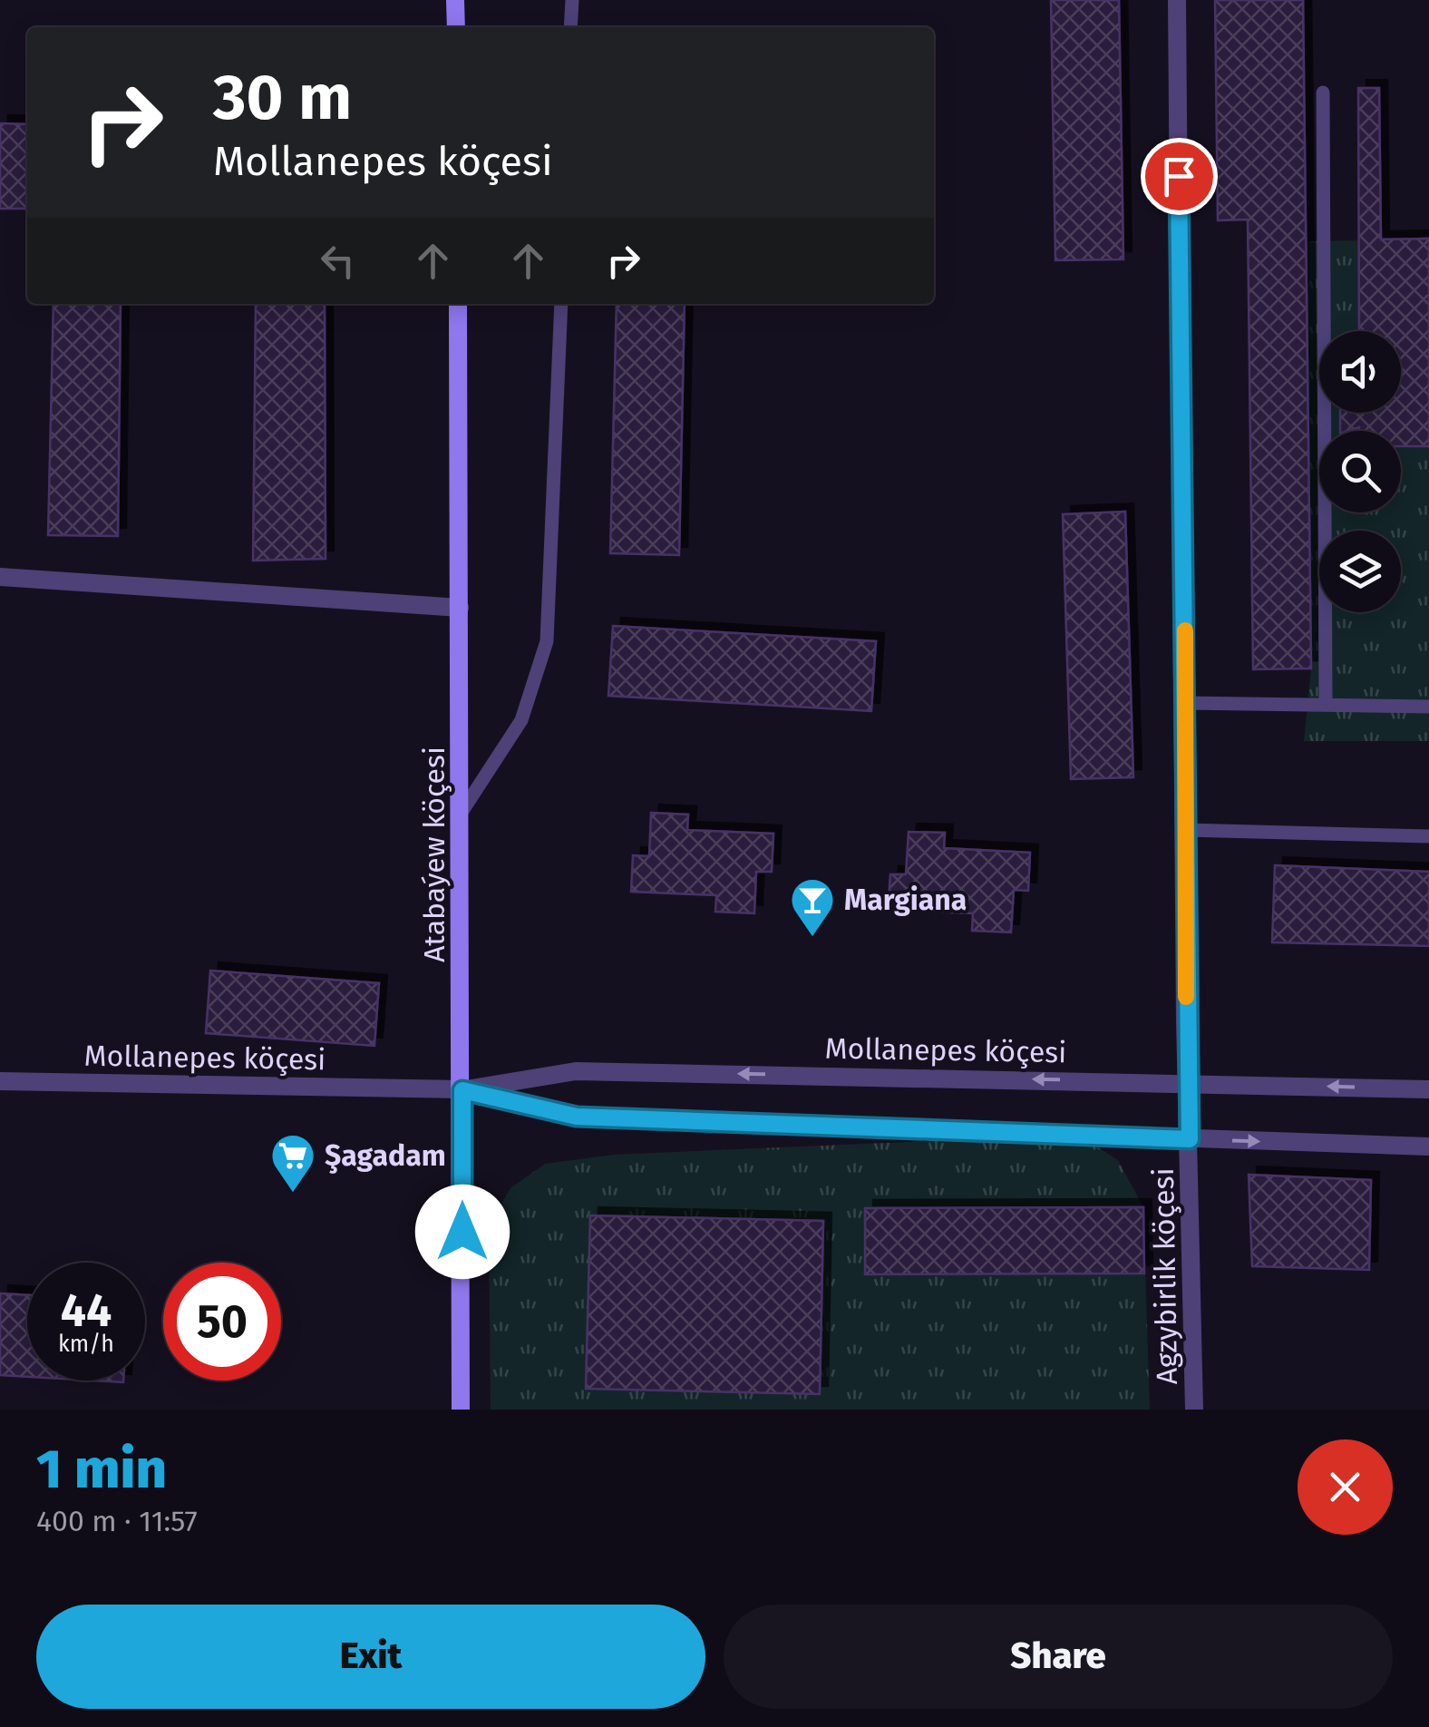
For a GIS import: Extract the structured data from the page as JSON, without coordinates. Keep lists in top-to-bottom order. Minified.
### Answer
{"streets":{"main road":["Atabaýew köçesi"],"street":["Mollanepes köçesi","Agzybirlik köçesi"]},"crossings":[["Atabaýew köçesi","Mollanepes köçesi"],["Mollanepes köçesi","Agzybirlik köçesi"]],"places":{"bar":["Margiana"],"supermarket":["Şagadam"]},"page":{"turn":["30 m","Mollanepes köçesi"],"speed":"44 km/h","limit":"50","heading":["1 min","400 m · 11:57"],"buttons":["Exit","Share"]}}
